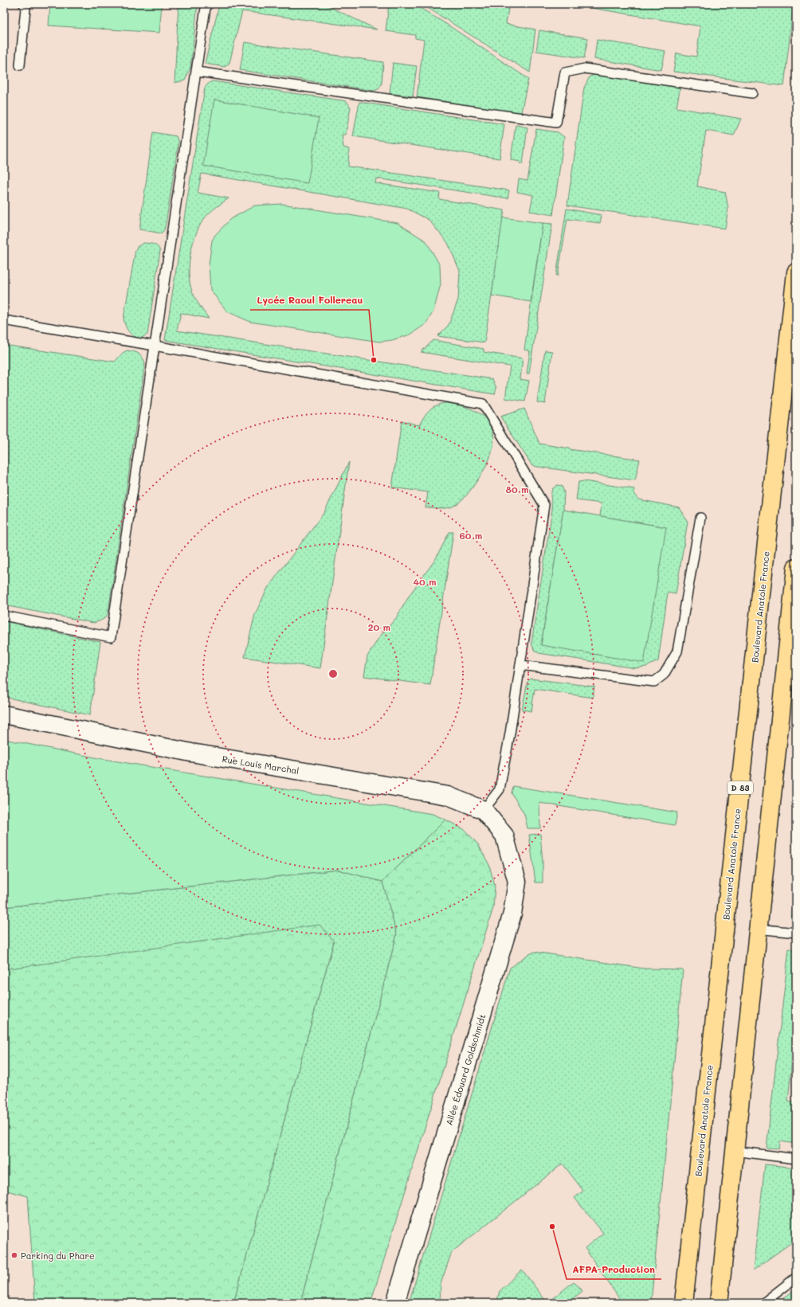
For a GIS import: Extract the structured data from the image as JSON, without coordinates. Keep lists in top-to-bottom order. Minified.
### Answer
{"streets":{"main road":["Boulevard Anatole France","D 83"],"street":["Rue Louis Marchal","Allée Édouard Goldschmidt"]},"crossings":[["Rue Louis Marchal","Allée Édouard Goldschmidt"]],"places":["Lycée Raoul Follereau","AFPA-Production","Parking du Phare"],"rings":["80 m","60 m","40 m","20 m"]}
